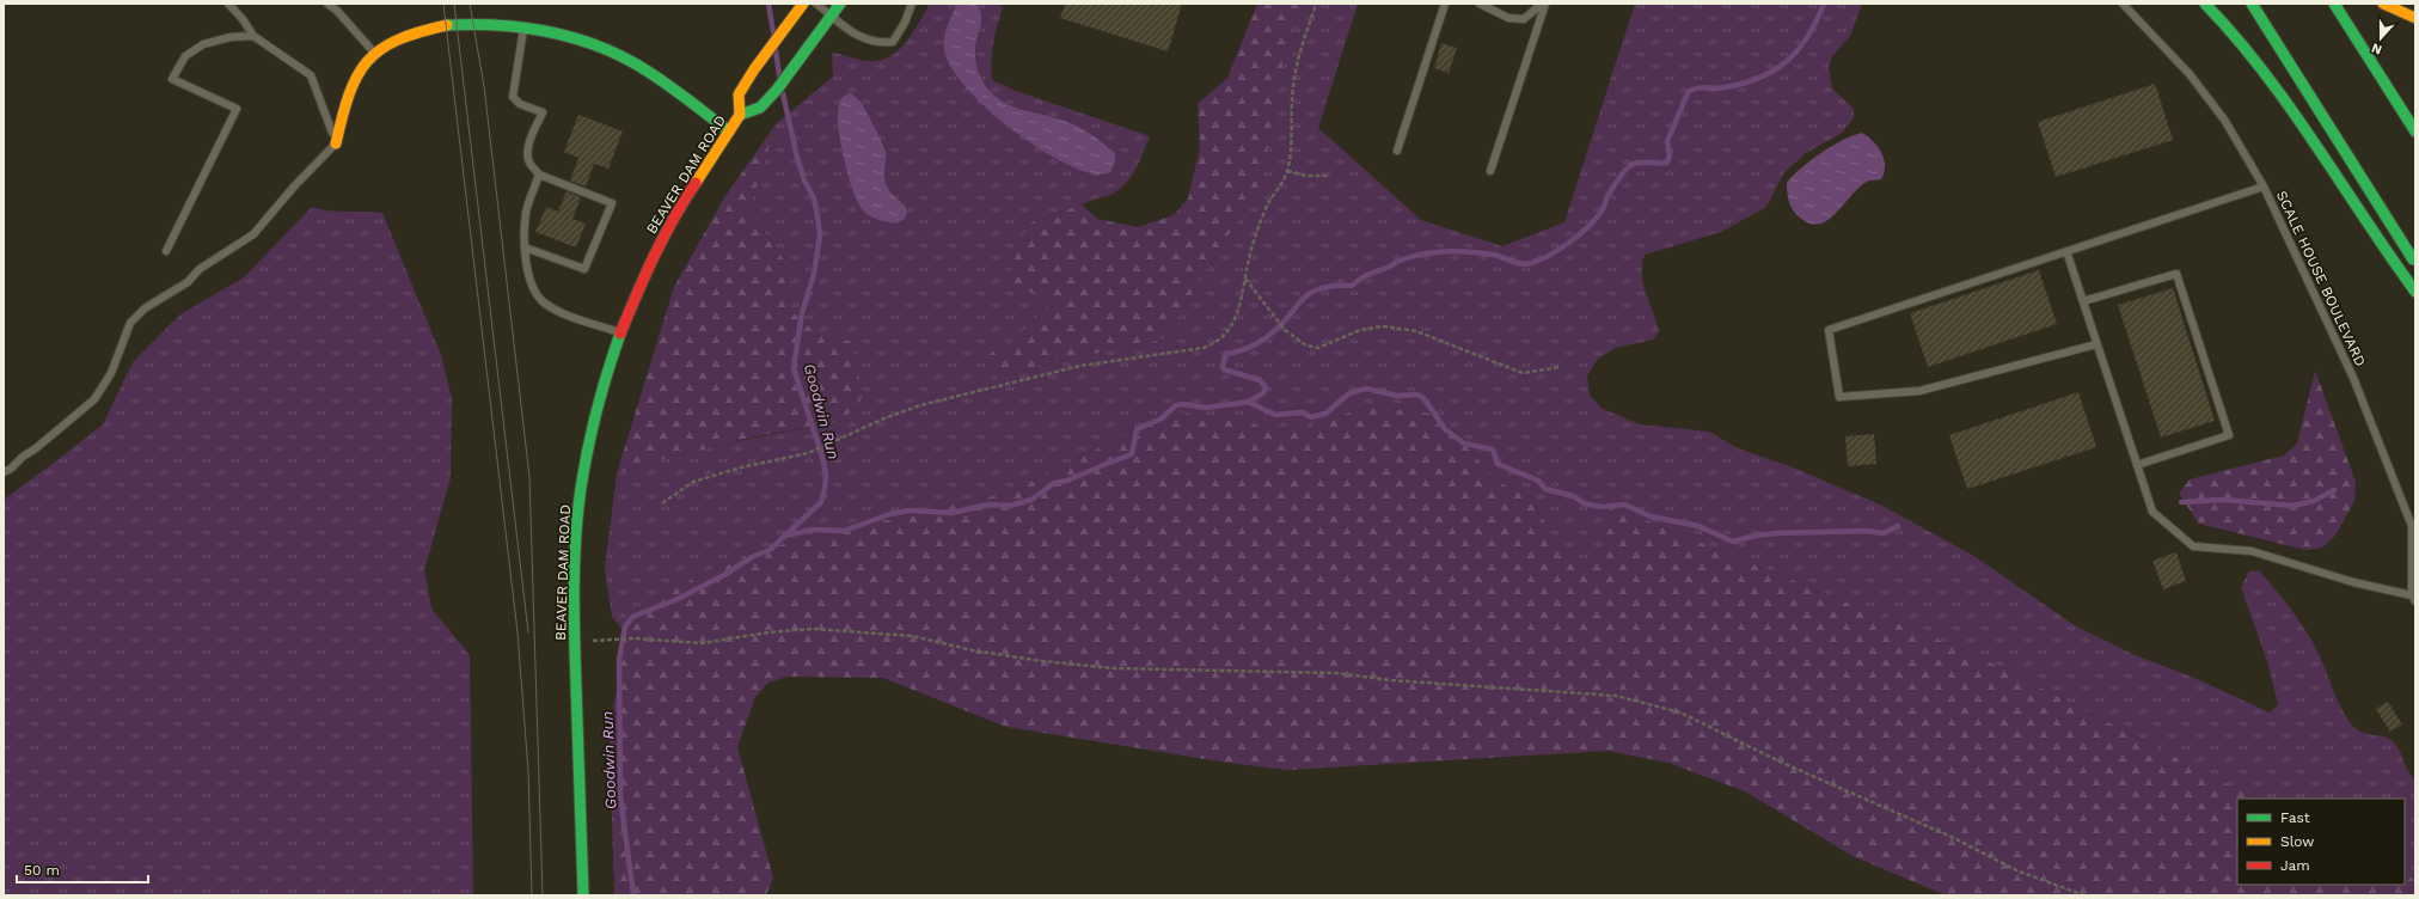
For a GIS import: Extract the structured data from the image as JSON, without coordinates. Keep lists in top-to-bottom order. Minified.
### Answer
{"streets":{"main road":["BEAVER DAM ROAD"],"lane":["SCALE HOUSE BOULEVARD"]},"water":["Goodwin Run"],"legend":["Fast","Slow","Jam"],"scale_bar":"50 m","north":"bottom"}
